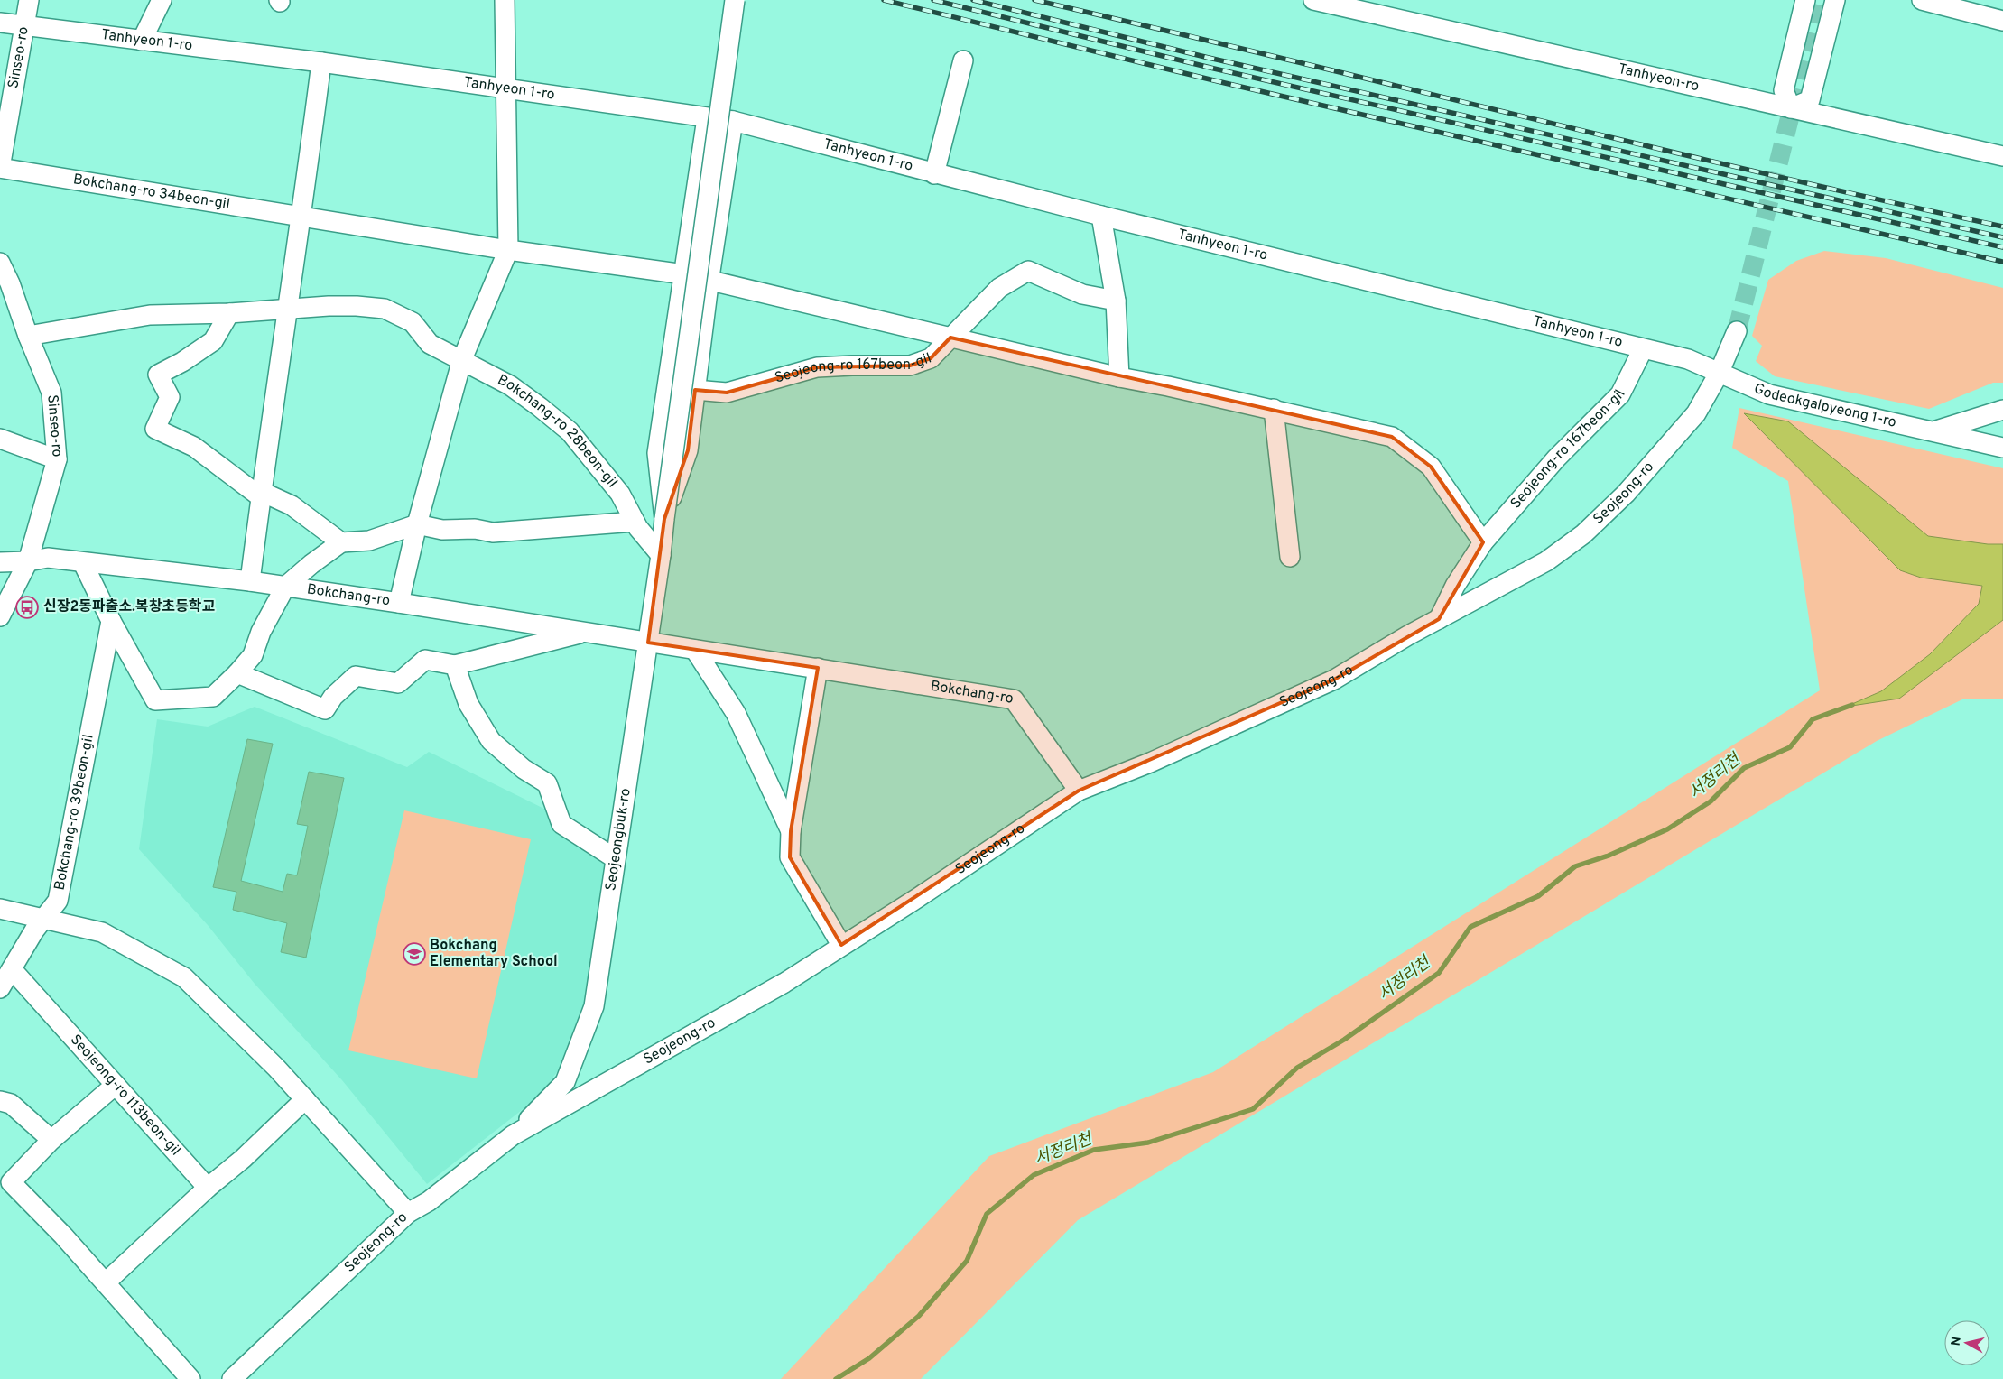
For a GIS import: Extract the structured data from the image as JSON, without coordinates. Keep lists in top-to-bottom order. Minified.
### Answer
{"streets":{"street":["Tanhyeon 1-ro","Sinseo-ro","Tanhyeon-ro","Bokchang-ro 34beon-gil","Seojeong-ro 167beon-gil","Godeokgalpyeong 1-ro","Bokchang-ro 28beon-gil","Seojeong-ro","Bokchang-ro","Bokchang-ro 39beon-gil","Seojeongbuk-ro","Seojeong-ro 113beon-gil"]},"crossings":[["Tanhyeon 1-ro","Sinseo-ro"],["Tanhyeon 1-ro","Seojeong-ro 167beon-gil"],["Tanhyeon 1-ro","Godeokgalpyeong 1-ro"],["Tanhyeon 1-ro","Seojeong-ro"],["Sinseo-ro","Bokchang-ro 34beon-gil"],["Sinseo-ro","Bokchang-ro"],["Seojeong-ro 167beon-gil","Seojeong-ro"],["Godeokgalpyeong 1-ro","Seojeong-ro"],["Bokchang-ro 28beon-gil","Seojeongbuk-ro"],["Seojeong-ro","Bokchang-ro"],["Seojeong-ro","Seojeongbuk-ro"],["Bokchang-ro","Seojeongbuk-ro"],["Bokchang-ro 39beon-gil","Seojeong-ro 113beon-gil"]],"water":["서정리천"],"places":{"bus stop":["신장2동파출소.복창초등학교"],"school or university":["Bokchang Elementary School"]},"north":"left"}
